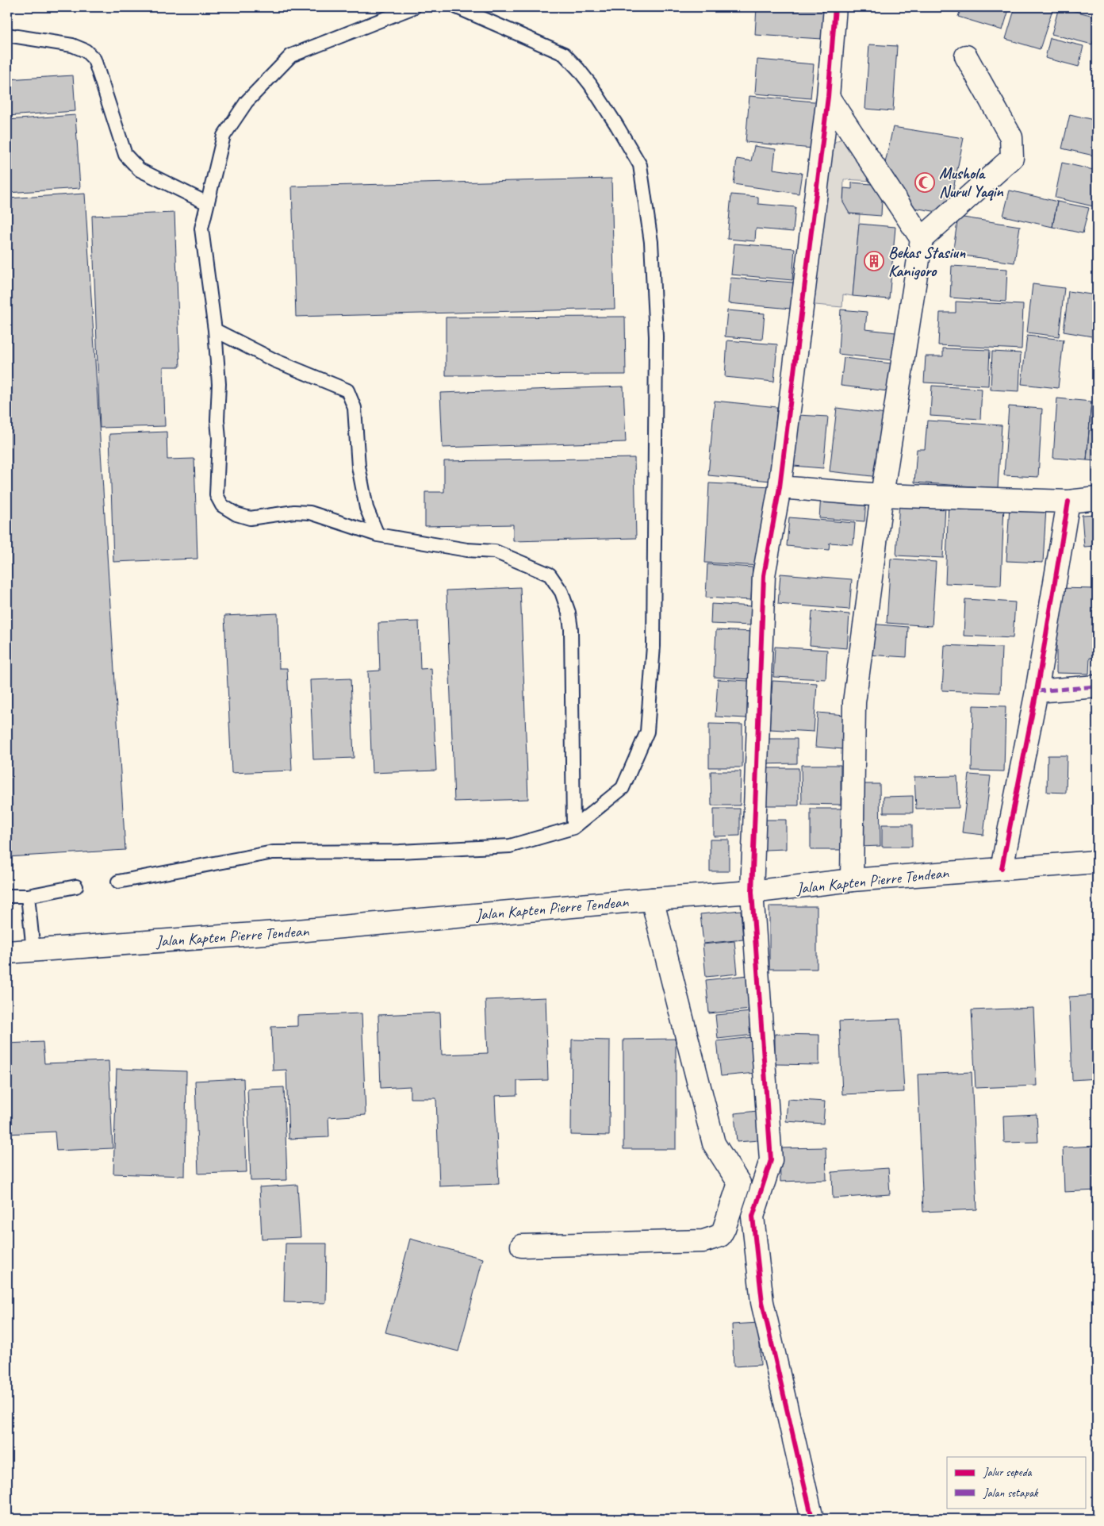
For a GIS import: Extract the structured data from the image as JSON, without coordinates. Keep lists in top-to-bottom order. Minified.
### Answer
{"streets":{"street":["Jalan Kapten Pierre Tendean"]},"places":{"mosque":["Mushola Nurul Yaqin"],"building":["Bekas Stasiun Kanigoro"]},"legend":["Jalur sepeda","Jalan setapak"]}
